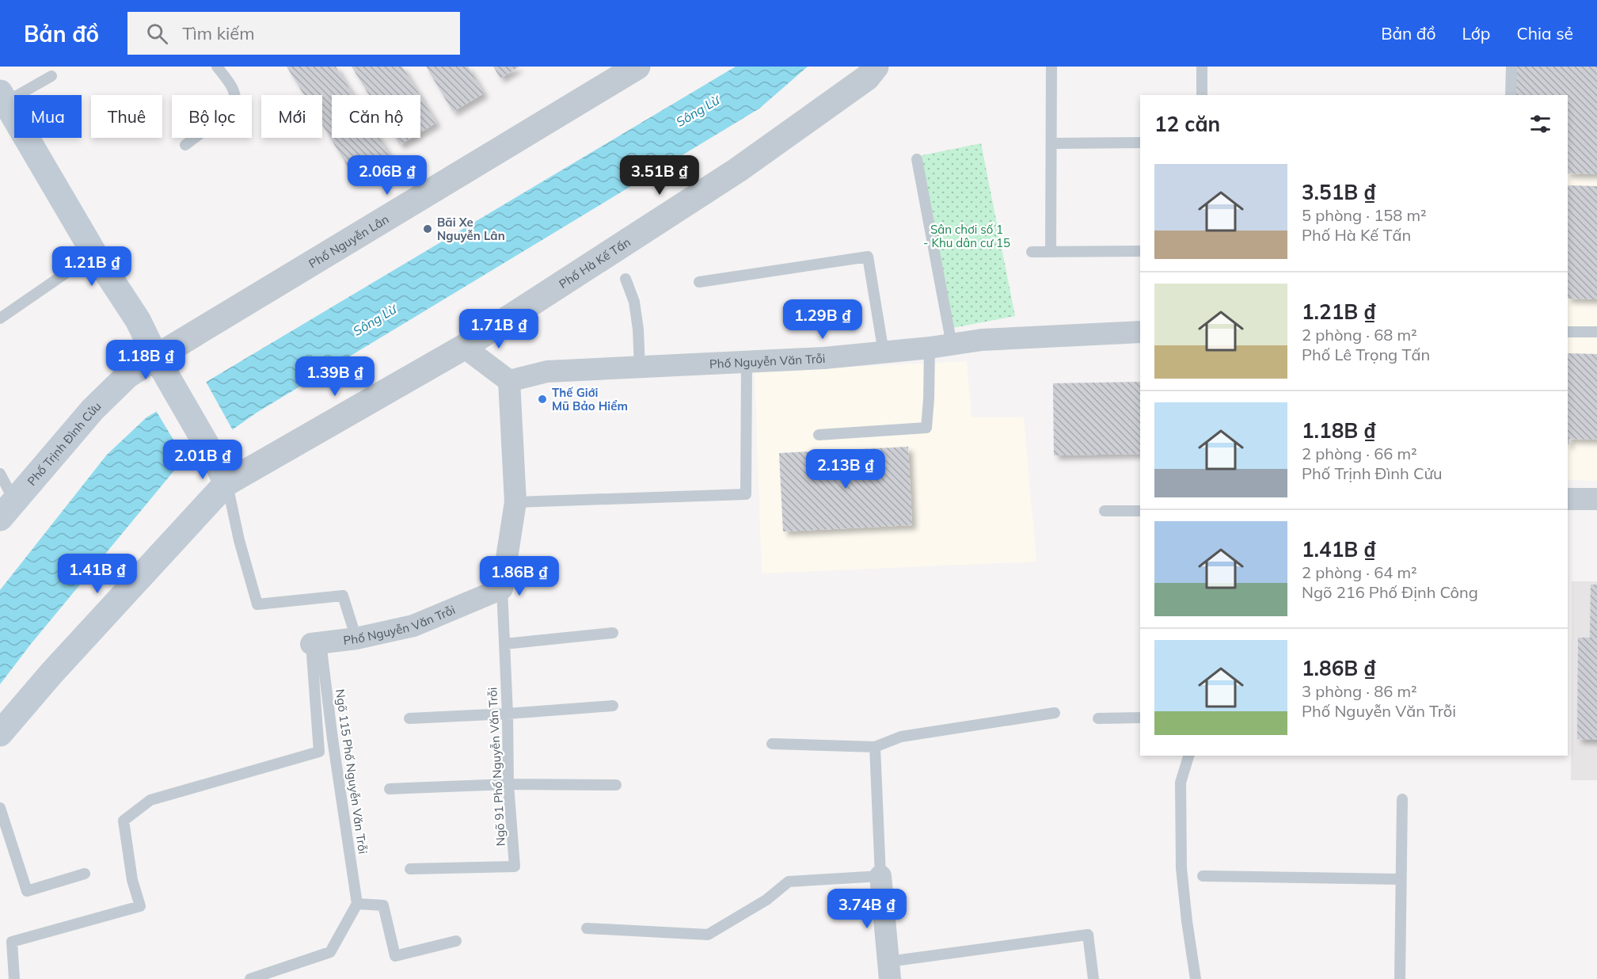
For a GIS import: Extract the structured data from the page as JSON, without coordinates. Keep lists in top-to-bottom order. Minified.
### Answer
{"streets":{"main road":["Phố Trịnh Đình Cửu"],"street":["Phố Nguyễn Lân","Phố Hà Kế Tấn","Phố Nguyễn Văn Trỗi"],"lane":["Ngõ 91 Phố Nguyễn Văn Trỗi","Ngõ 115 Phố Nguyễn Văn Trỗi"]},"crossings":[["Phố Nguyễn Lân","Phố Trịnh Đình Cửu"],["Phố Nguyễn Văn Trỗi","Ngõ 91 Phố Nguyễn Văn Trỗi"],["Phố Nguyễn Văn Trỗi","Ngõ 115 Phố Nguyễn Văn Trỗi"]],"water":["Sông Lừ"],"parks":["Sân chơi số 1 - Khu dân cư 15"],"places":["Bãi Xe Nguyễn Lân","Thế Giới Mũ Bảo Hiểm"],"page":{"header":"Bản đồ","search":"Tìm kiếm","nav":["Bản đồ","Lớp","Chia sẻ"],"chip":["Mua","Thuê","Bộ lọc","Mới","Căn hộ"],"heading":"12 căn","list":[{"name":"3.51B ₫","note":"5 phòng · 158 m² · Phố Hà Kế Tấn"},{"name":"1.21B ₫","note":"2 phòng · 68 m² · Phố Lê Trọng Tấn"},{"name":"1.18B ₫","note":"2 phòng · 66 m² · Phố Trịnh Đình Cửu"},{"name":"1.41B ₫","note":"2 phòng · 64 m² · Ngõ 216 Phố Định Công"},{"name":"1.86B ₫","note":"3 phòng · 86 m² · Phố Nguyễn Văn Trỗi"}],"price":["2.06B ₫","3.51B ₫","1.21B ₫","1.29B ₫","1.71B ₫","1.18B ₫","1.39B ₫","2.01B ₫","2.13B ₫","1.41B ₫","1.86B ₫","3.74B ₫"]}}
